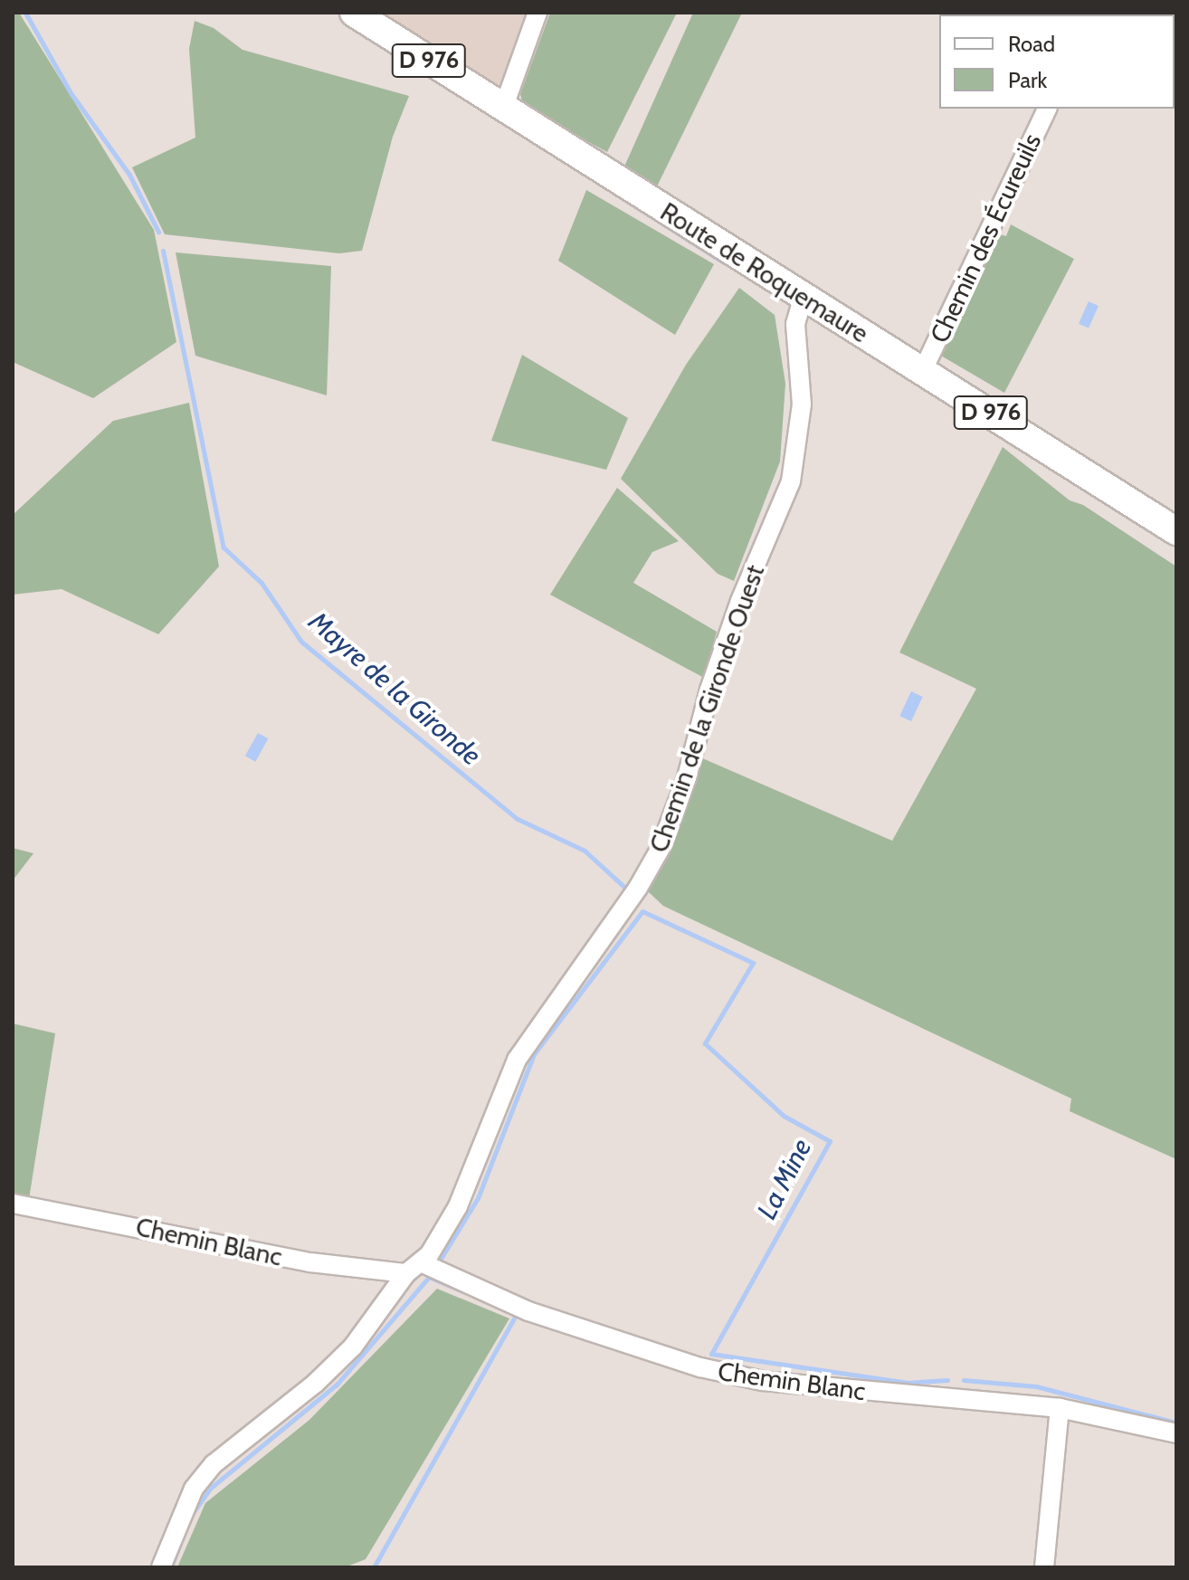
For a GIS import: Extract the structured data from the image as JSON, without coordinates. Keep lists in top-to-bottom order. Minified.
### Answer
{"streets":{"main road":["D 976","Route de Roquemaure"],"street":["Chemin des Écureuils","Chemin de la Gironde Ouest","Chemin Blanc"]},"crossings":[["Chemin des Écureuils","Route de Roquemaure"],["Route de Roquemaure","Chemin de la Gironde Ouest"],["Chemin de la Gironde Ouest","Chemin Blanc"]],"water":["Mayre de la Gironde","La Mine"],"legend":["Road","Park"]}
